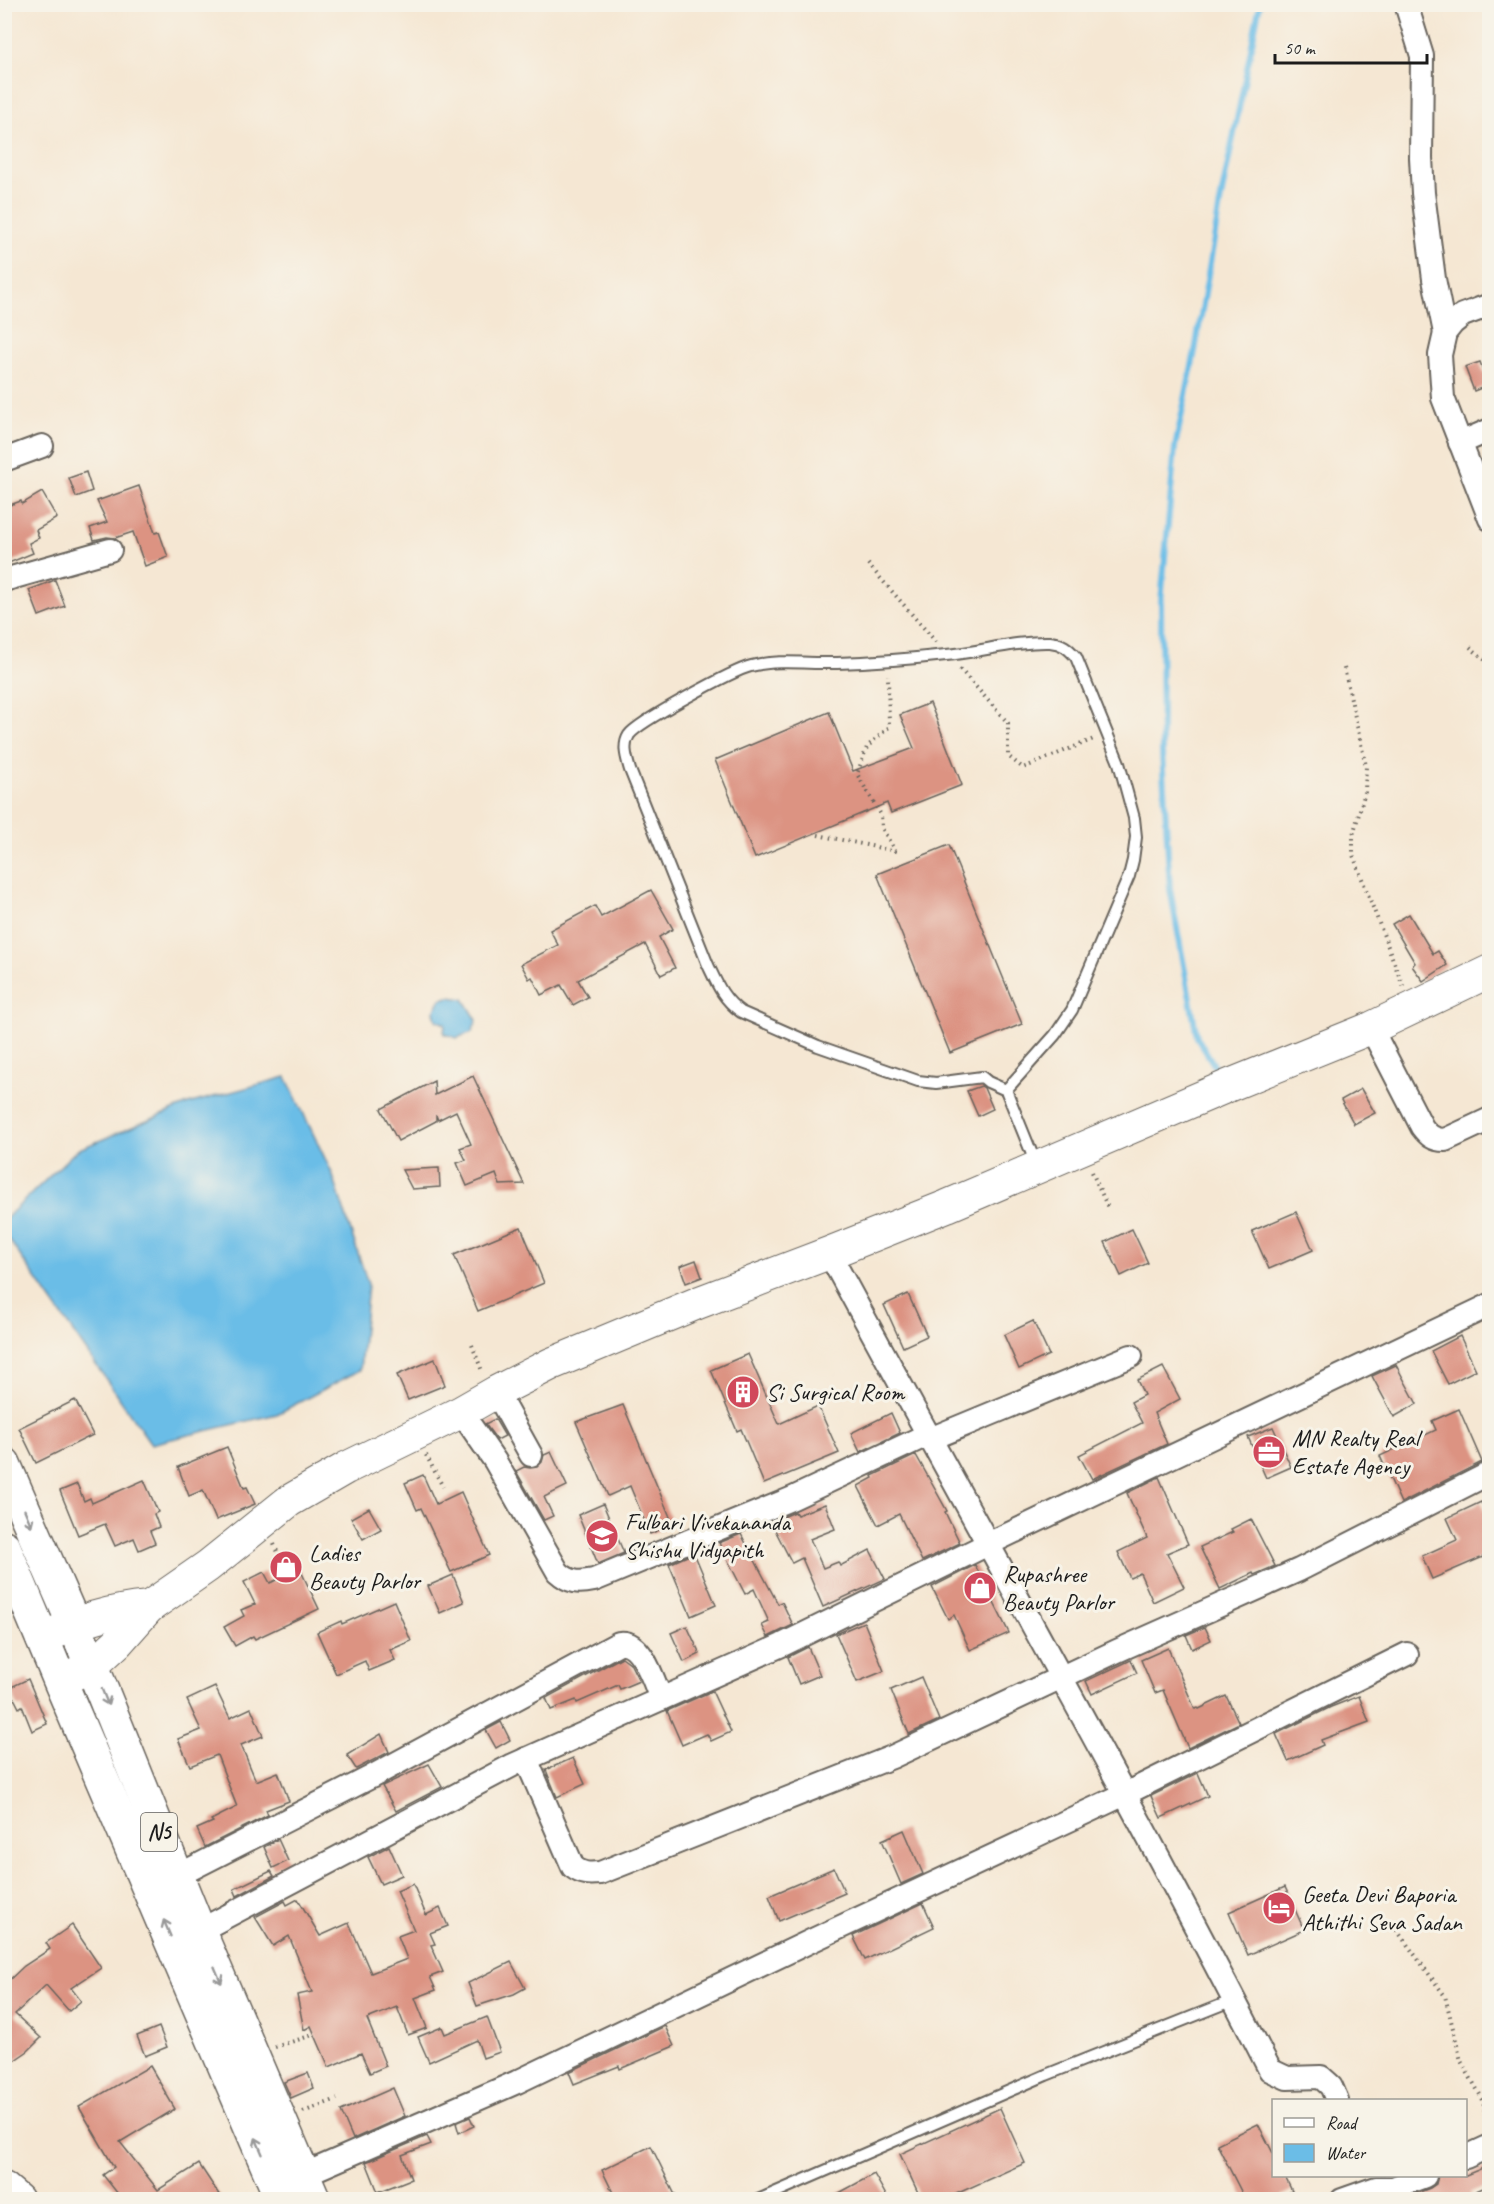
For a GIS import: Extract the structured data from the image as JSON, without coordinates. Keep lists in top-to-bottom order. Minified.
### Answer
{"streets":{"highway":["N5"]},"places":{"building":["Si Surgical Room"],"office":["MN Realty Real Estate Agency"],"school or university":["Fulbari Vivekananda Shishu Vidyapith"],"shop":["Ladies Beauty Parlor","Rupashree Beauty Parlor"],"hotel":["Geeta Devi Baporia Athithi Seva Sadan"]},"legend":["Road","Water"],"scale_bar":"50 m"}
